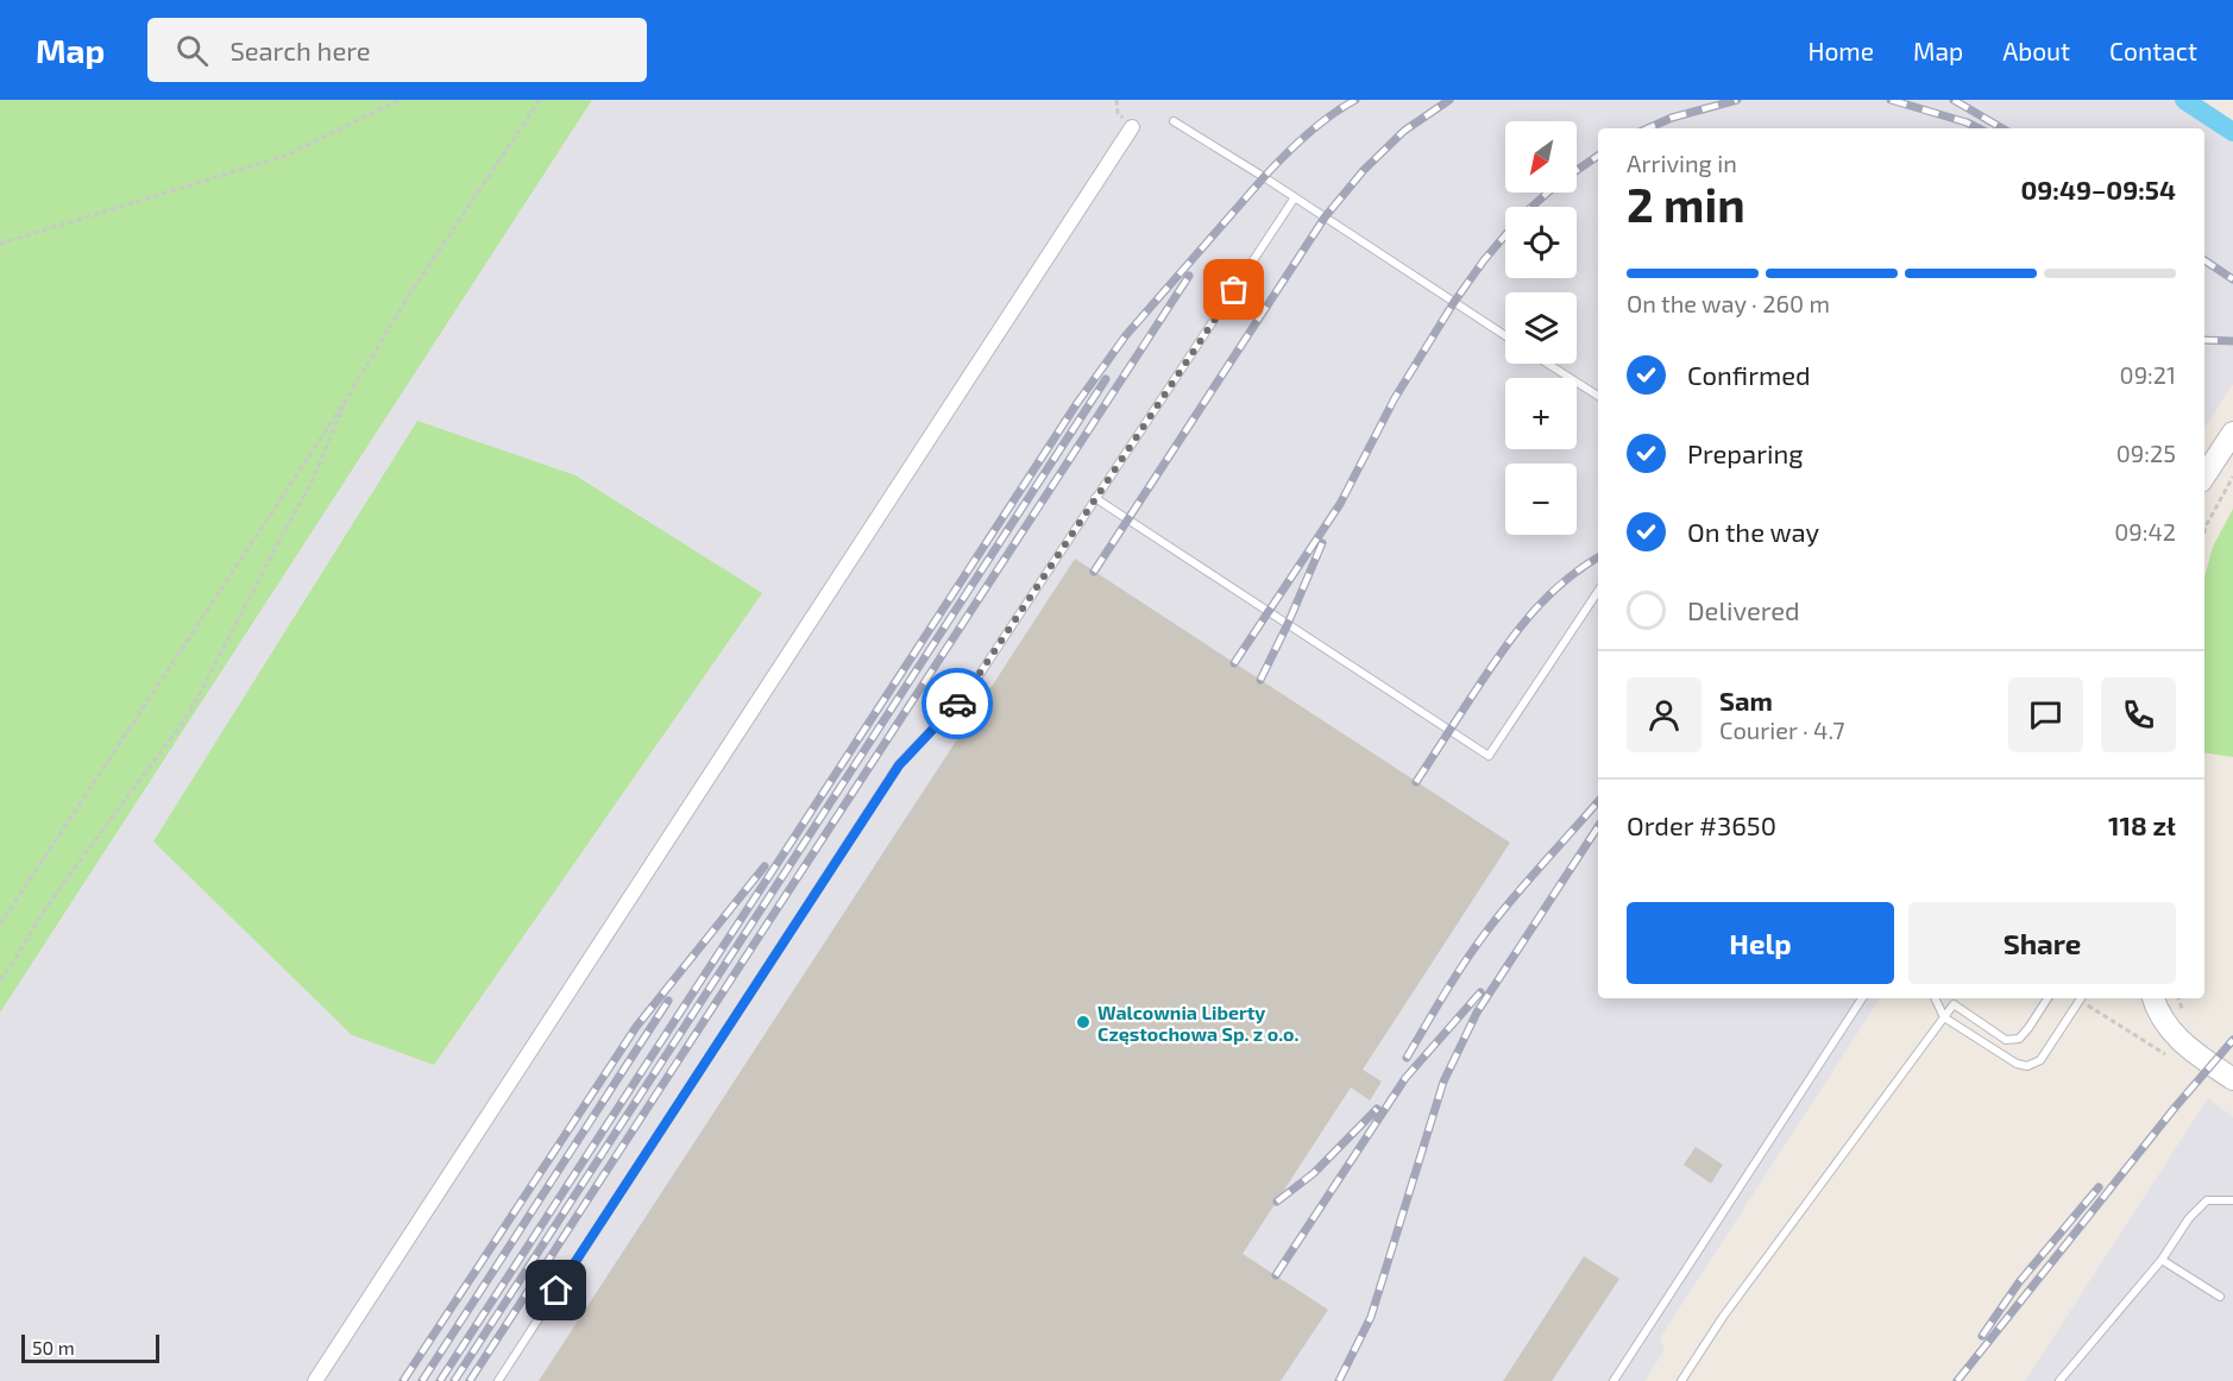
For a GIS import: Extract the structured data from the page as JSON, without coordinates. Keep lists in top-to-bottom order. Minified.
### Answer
{"places":["Walcownia Liberty Częstochowa Sp. z o.o."],"scale_bar":"50 m","north":"bottom left","page":{"header":"Map","search":"Search here","nav":["Home","Map","About","Contact"],"map_buttons":["+","−"],"heading":["2 min","Arriving in","09:49–09:54"],"panel":["Sam","Courier · 4.7","Order #3650","118 zł"],"bar":"On the way · 260 m","list":[["Confirmed","09:21"],["Preparing","09:25"],["On the way","09:42"],"Delivered"],"buttons":["Help","Share"],"scale":"50 m"}}
